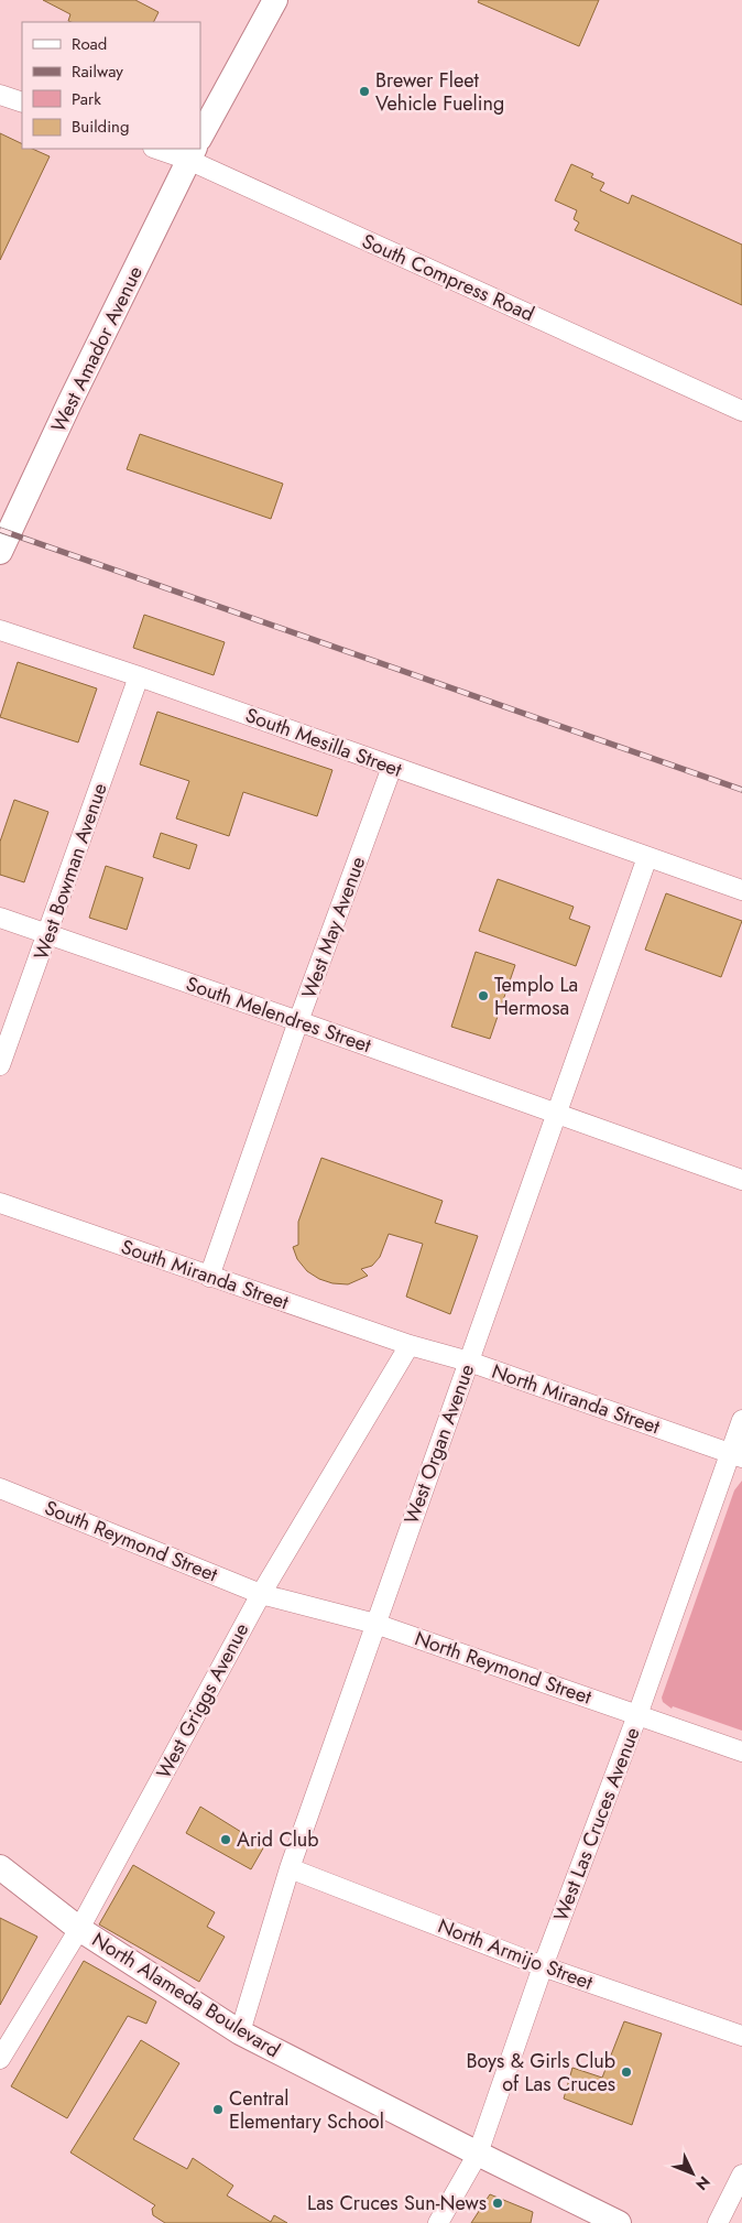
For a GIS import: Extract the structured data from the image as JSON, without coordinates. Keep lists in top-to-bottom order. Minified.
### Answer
{"streets":{"main road":["West Amador Avenue","North Alameda Boulevard"],"street":["South Compress Road","South Mesilla Street","West Bowman Avenue","West May Avenue","South Melendres Street","South Miranda Street","North Miranda Street","West Organ Avenue","South Reymond Street","North Reymond Street","West Griggs Avenue","West Las Cruces Avenue","North Armijo Street"]},"crossings":[["South Compress Road","West Amador Avenue"],["South Mesilla Street","West Bowman Avenue"],["South Mesilla Street","West May Avenue"],["South Mesilla Street","West Organ Avenue"],["West Bowman Avenue","South Melendres Street"],["West May Avenue","South Melendres Street"],["West May Avenue","South Miranda Street"],["South Melendres Street","West Organ Avenue"],["South Miranda Street","North Miranda Street"],["South Miranda Street","West Griggs Avenue"],["North Miranda Street","West Organ Avenue"],["North Miranda Street","West Griggs Avenue"],["North Miranda Street","West Las Cruces Avenue"],["West Organ Avenue","North Reymond Street"],["West Organ Avenue","North Armijo Street"],["West Organ Avenue","North Alameda Boulevard"],["South Reymond Street","North Reymond Street"],["South Reymond Street","West Griggs Avenue"],["North Reymond Street","West Griggs Avenue"],["North Reymond Street","West Las Cruces Avenue"],["West Griggs Avenue","North Alameda Boulevard"],["West Las Cruces Avenue","North Armijo Street"],["West Las Cruces Avenue","North Alameda Boulevard"]],"places":["Brewer Fleet Vehicle Fueling","Templo La Hermosa","Arid Club","Boys & Girls Club of Las Cruces","Central Elementary School","Las Cruces Sun-News"],"legend":["Road","Railway","Park","Building"],"north":"bottom right"}
